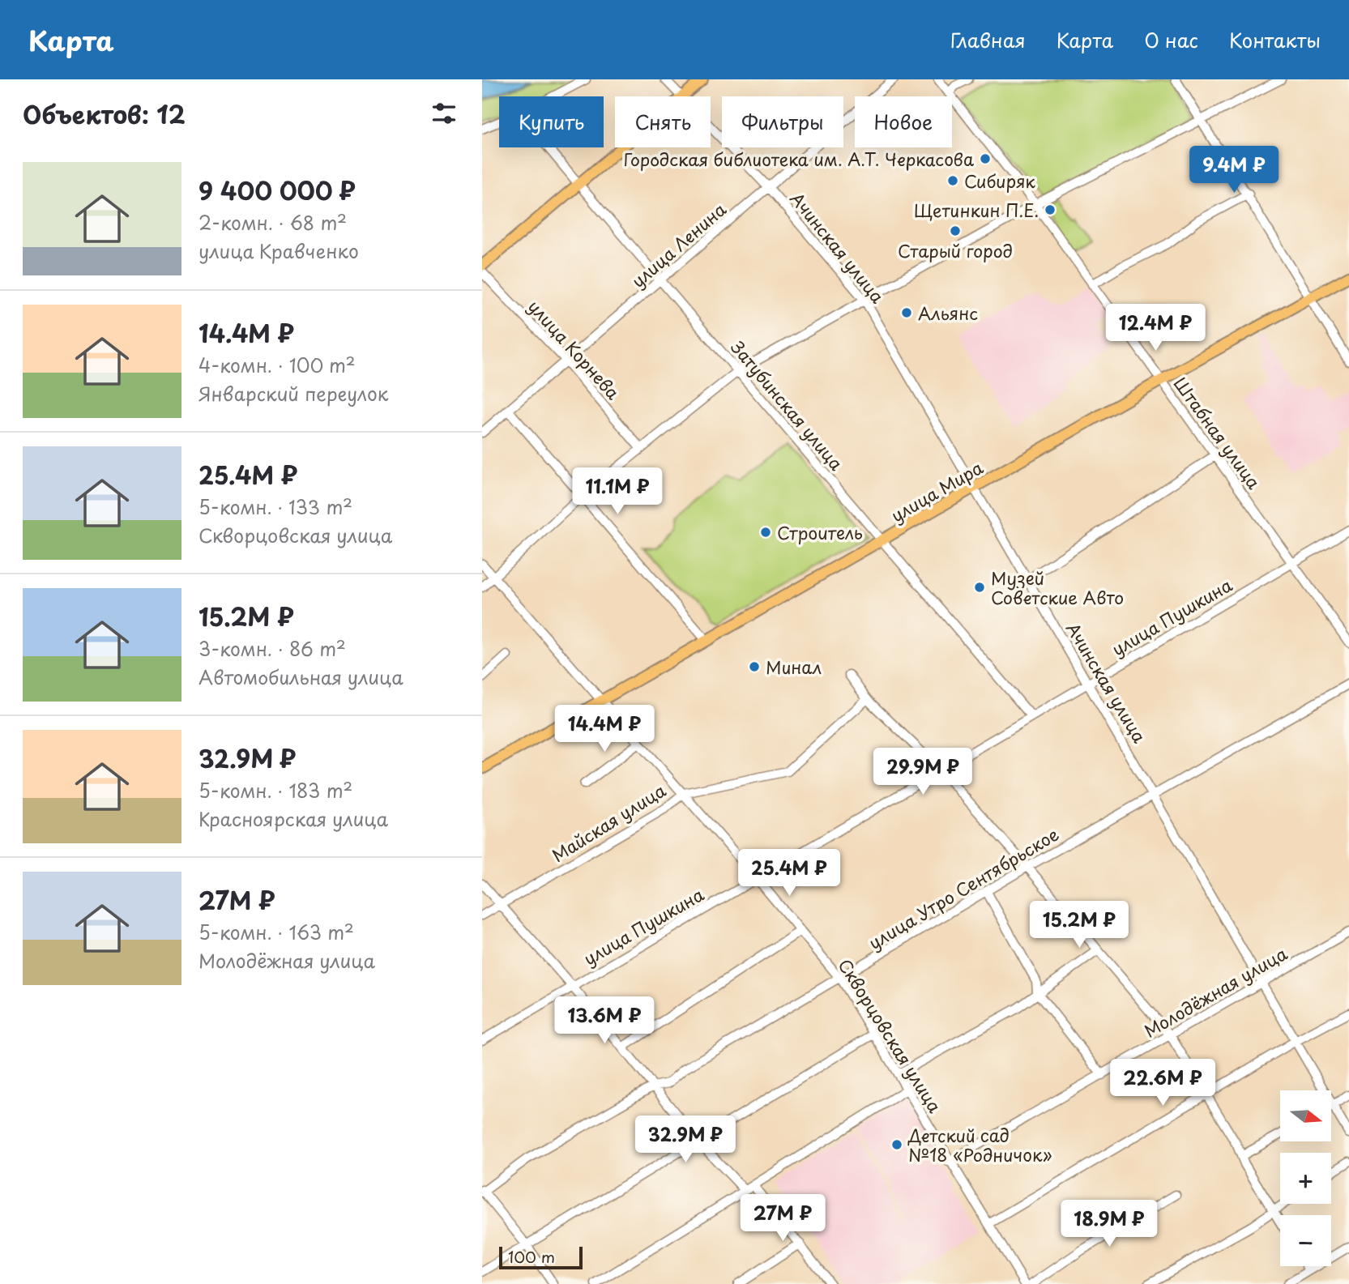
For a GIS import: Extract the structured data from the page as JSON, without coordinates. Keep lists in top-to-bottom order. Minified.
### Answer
{"streets":{"main road":["улица Мира"],"street":["улица Ленина","Ачинская улица","улица Корнева","Затубинская улица","Штабная улица","улица Пушкина","Майская улица","улица Утро Сентябрьское","Молодёжная улица","Скворцовская улица"]},"crossings":[["улица Ленина","Ачинская улица"],["улица Ленина","улица Корнева"],["улица Ленина","Затубинская улица"],["Ачинская улица","улица Мира"],["Ачинская улица","улица Пушкина"],["Ачинская улица","улица Утро Сентябрьское"],["Ачинская улица","Молодёжная улица"],["Затубинская улица","улица Мира"],["Затубинская улица","улица Пушкина"],["Штабная улица","улица Мира"],["Штабная улица","улица Пушкина"],["улица Мира","Скворцовская улица"],["улица Пушкина","Скворцовская улица"],["Майская улица","Скворцовская улица"],["улица Утро Сентябрьское","Скворцовская улица"],["Молодёжная улица","Скворцовская улица"]],"places":["Городская библиотека им. А.Т. Черкасова","Сибиряк","Щетинкин П.Е.","Старый город","Альянс","Строитель","Музей Советские Авто","Минал","Детский сад №18 «Родничок»"],"scale_bar":"100 m","north":"right","page":{"header":"Карта","nav":["Главная","Карта","О нас","Контакты"],"heading":"Объектов: 12","chip":["Купить","Снять","Фильтры","Новое"],"price":["9.4M ₽","12.4M ₽","11.1M ₽","14.4M ₽","29.9M ₽","25.4M ₽","15.2M ₽","13.6M ₽","22.6M ₽","32.9M ₽","27M ₽","18.9M ₽"],"list":[{"name":"9 400 000 ₽","note":"2-комн. · 68 m² · улица Кравченко"},{"name":"14.4M ₽","note":"4-комн. · 100 m² · Январский переулок"},{"name":"25.4M ₽","note":"5-комн. · 133 m² · Скворцовская улица"},{"name":"15.2M ₽","note":"3-комн. · 86 m² · Автомобильная улица"},{"name":"32.9M ₽","note":"5-комн. · 183 m² · Красноярская улица"},{"name":"27M ₽","note":"5-комн. · 163 m² · Молодёжная улица"}],"map_buttons":["+","−"],"scale":"100 m"}}
